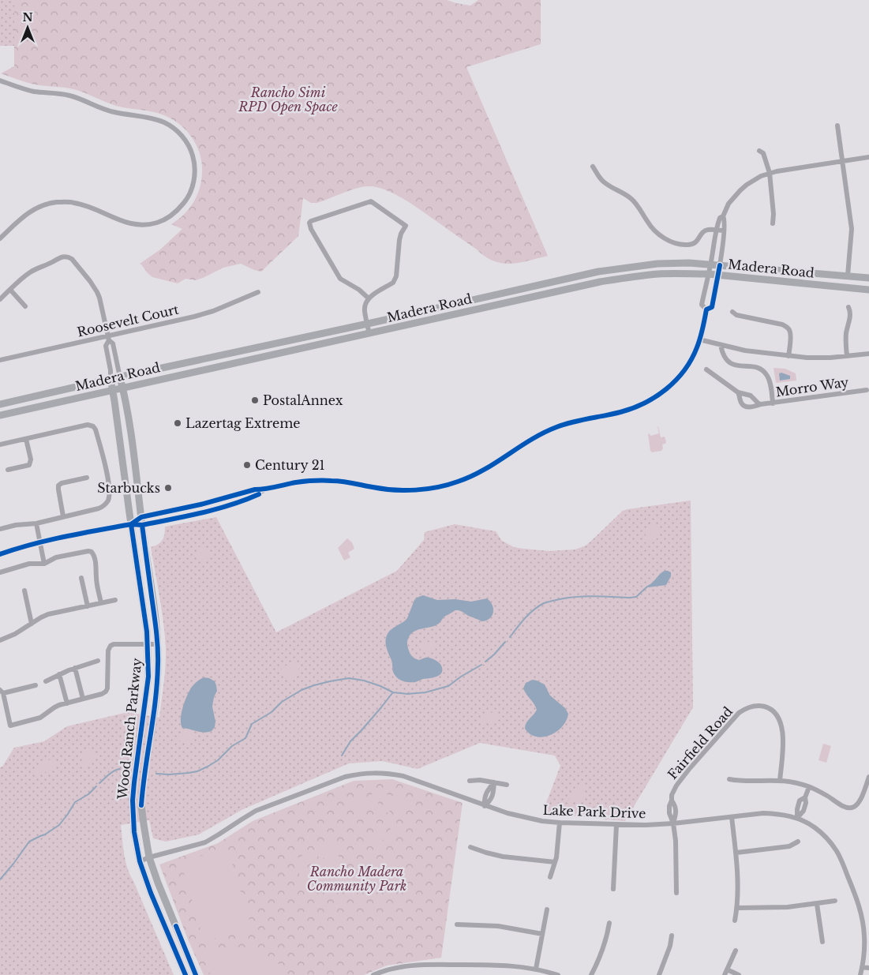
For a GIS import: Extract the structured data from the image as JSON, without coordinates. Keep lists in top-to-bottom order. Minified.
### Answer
{"streets":{"main road":["Madera Road","Wood Ranch Parkway"],"street":["Roosevelt Court","Morro Way","Fairfield Road","Lake Park Drive"]},"crossings":[["Madera Road","Wood Ranch Parkway"],["Roosevelt Court","Wood Ranch Parkway"],["Wood Ranch Parkway","Lake Park Drive"],["Fairfield Road","Lake Park Drive"]],"parks":["Rancho Simi RPD Open Space","Rancho Madera Community Park"],"places":["PostalAnnex","Lazertag Extreme","Century 21","Starbucks"],"north":"top"}
